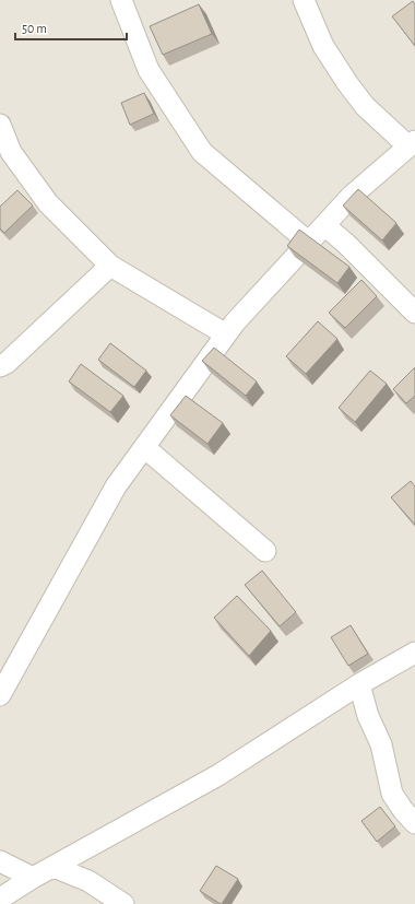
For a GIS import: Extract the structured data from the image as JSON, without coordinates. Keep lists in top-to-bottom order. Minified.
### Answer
{"scale_bar":"50 m"}
